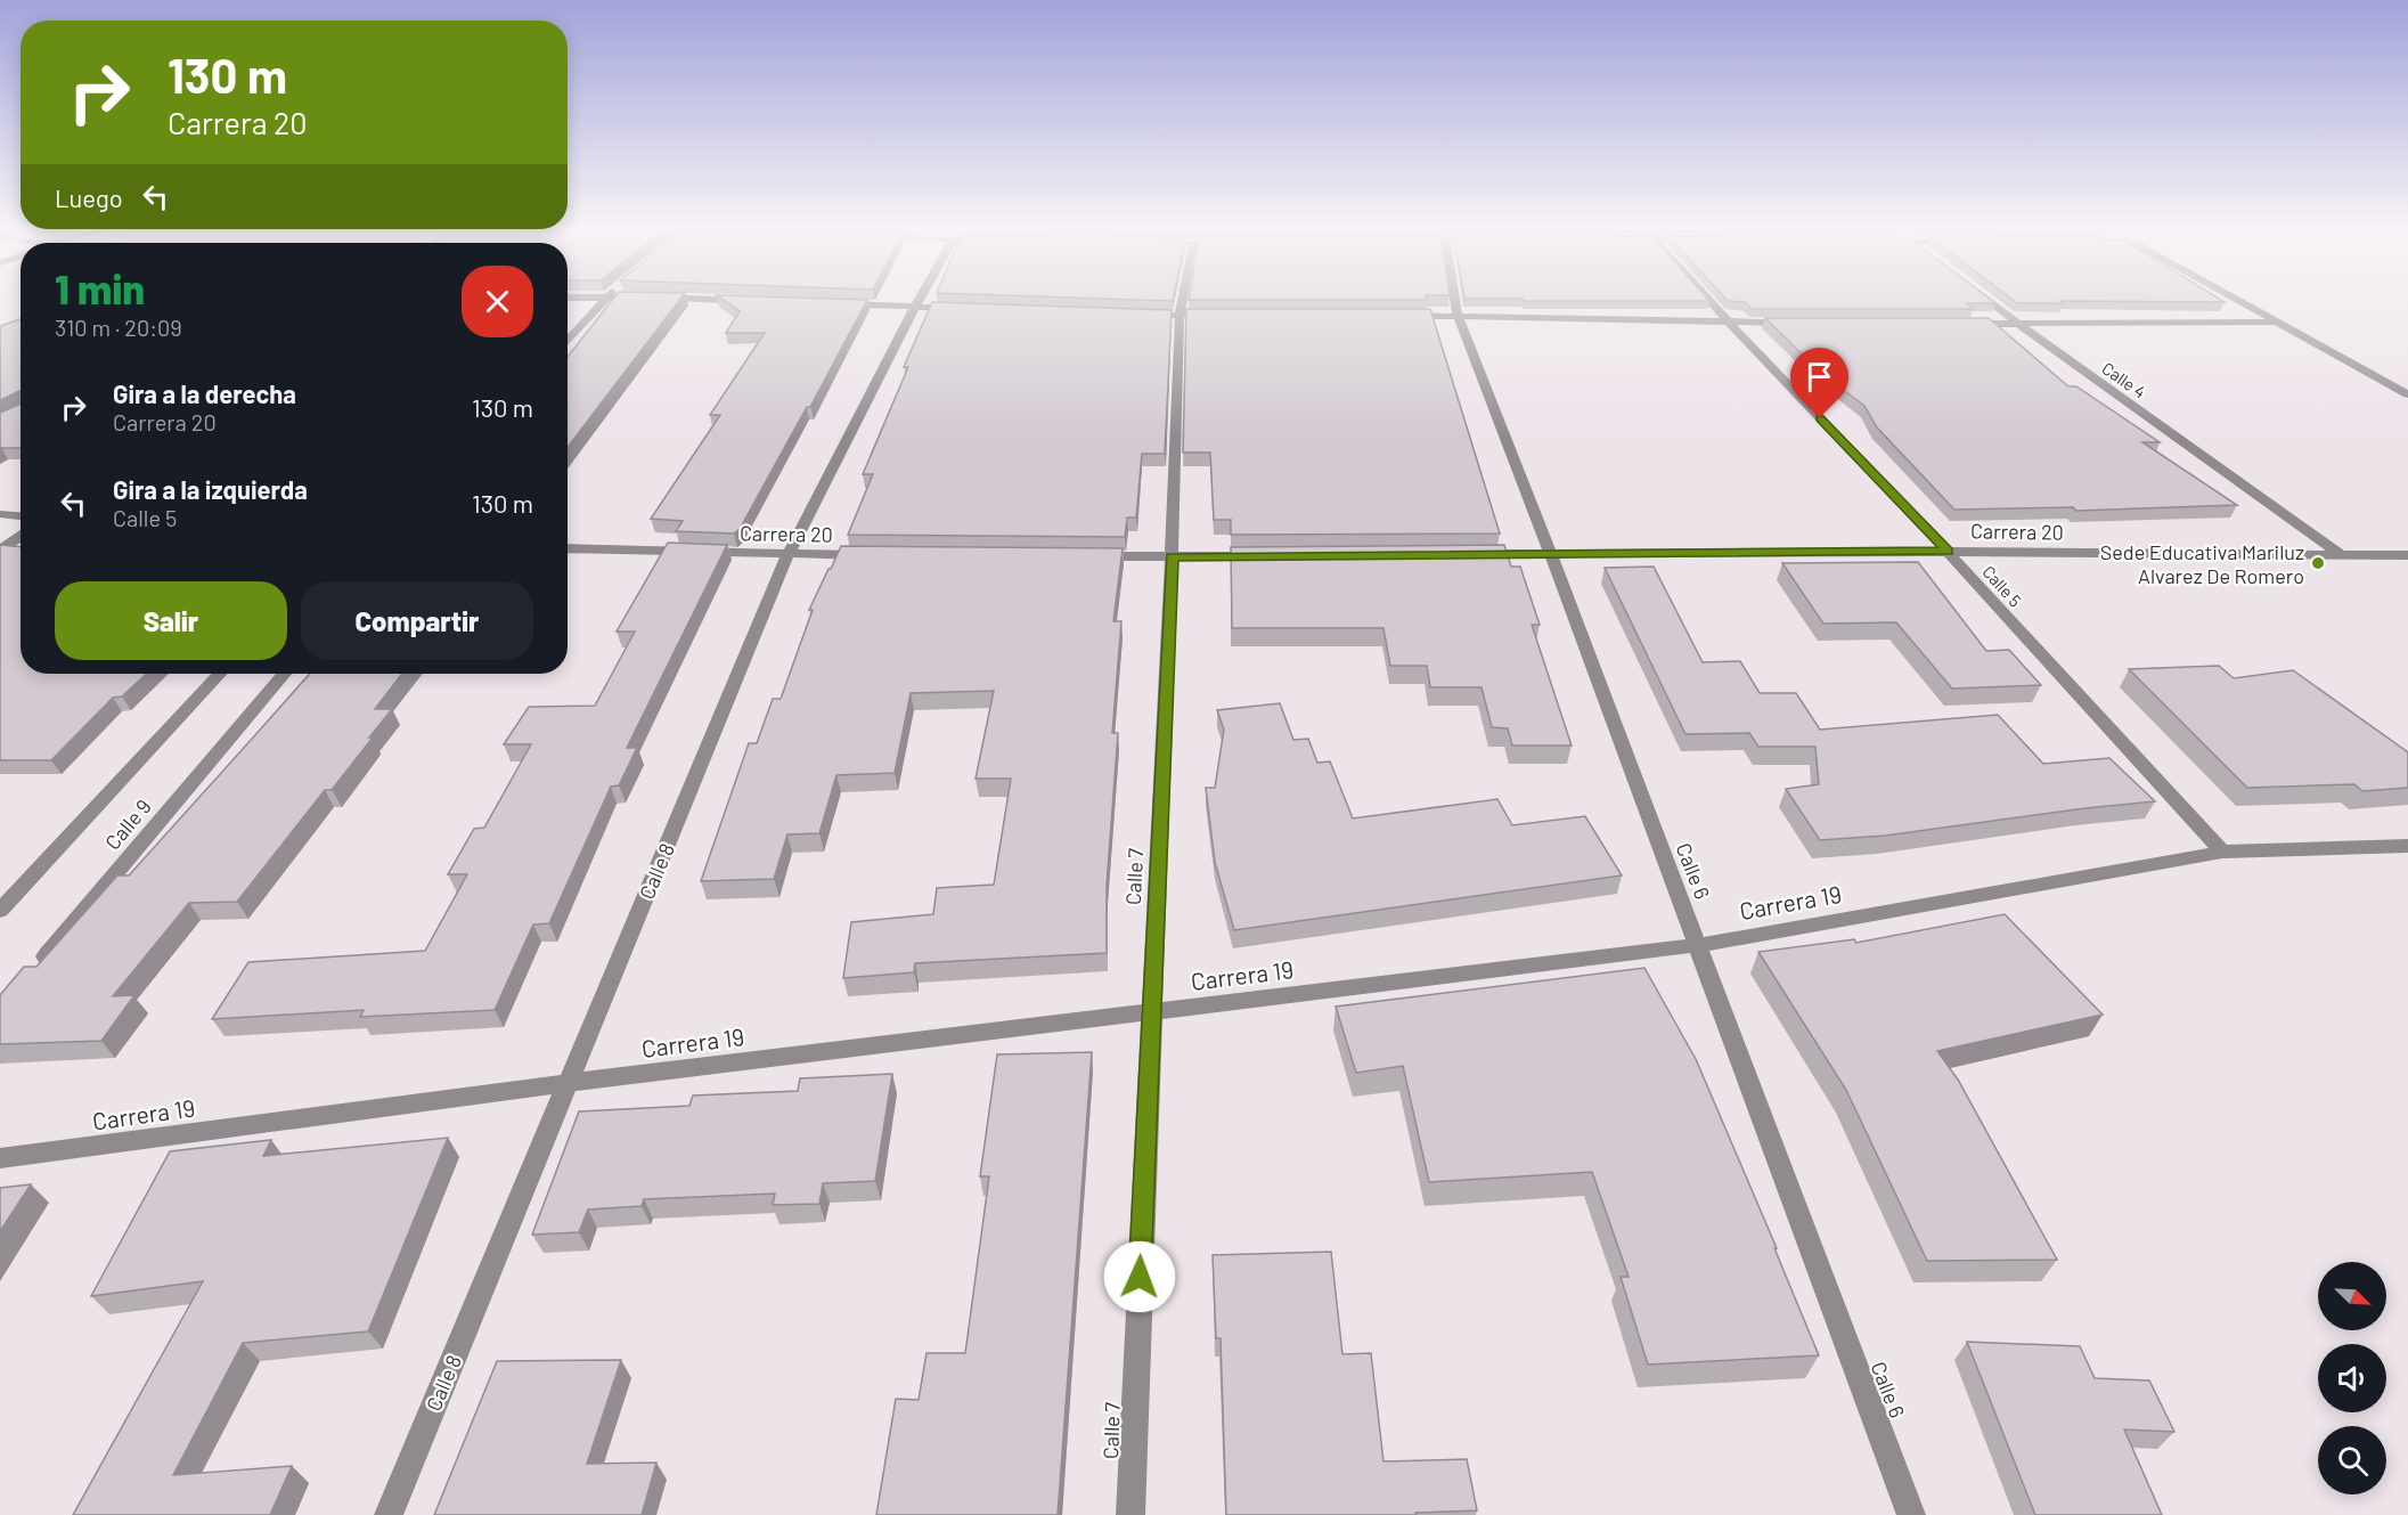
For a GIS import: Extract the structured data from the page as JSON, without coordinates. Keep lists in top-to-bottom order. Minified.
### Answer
{"streets":{"street":["Calle 4","Carrera 20","Calle 5","Calle 9","Calle 8","Calle 6","Calle 7","Carrera 19"]},"crossings":[["Calle 4","Carrera 20"],["Carrera 20","Calle 5"],["Carrera 20","Calle 8"],["Carrera 20","Calle 6"],["Calle 5","Carrera 19"],["Calle 8","Carrera 19"],["Calle 6","Carrera 19"],["Calle 7","Carrera 19"]],"places":["Sede Educativa Mariluz Alvarez De Romero"],"north":"bottom right","page":{"turn":["130 m","Carrera 20"],"then":"Luego","heading":["1 min","310 m · 20:09"],"list":[{"name":"Gira a la derecha","note":"Carrera 20","value":"130 m"},{"name":"Gira a la izquierda","note":"Calle 5","value":"130 m"}],"buttons":["Salir","Compartir"]}}
